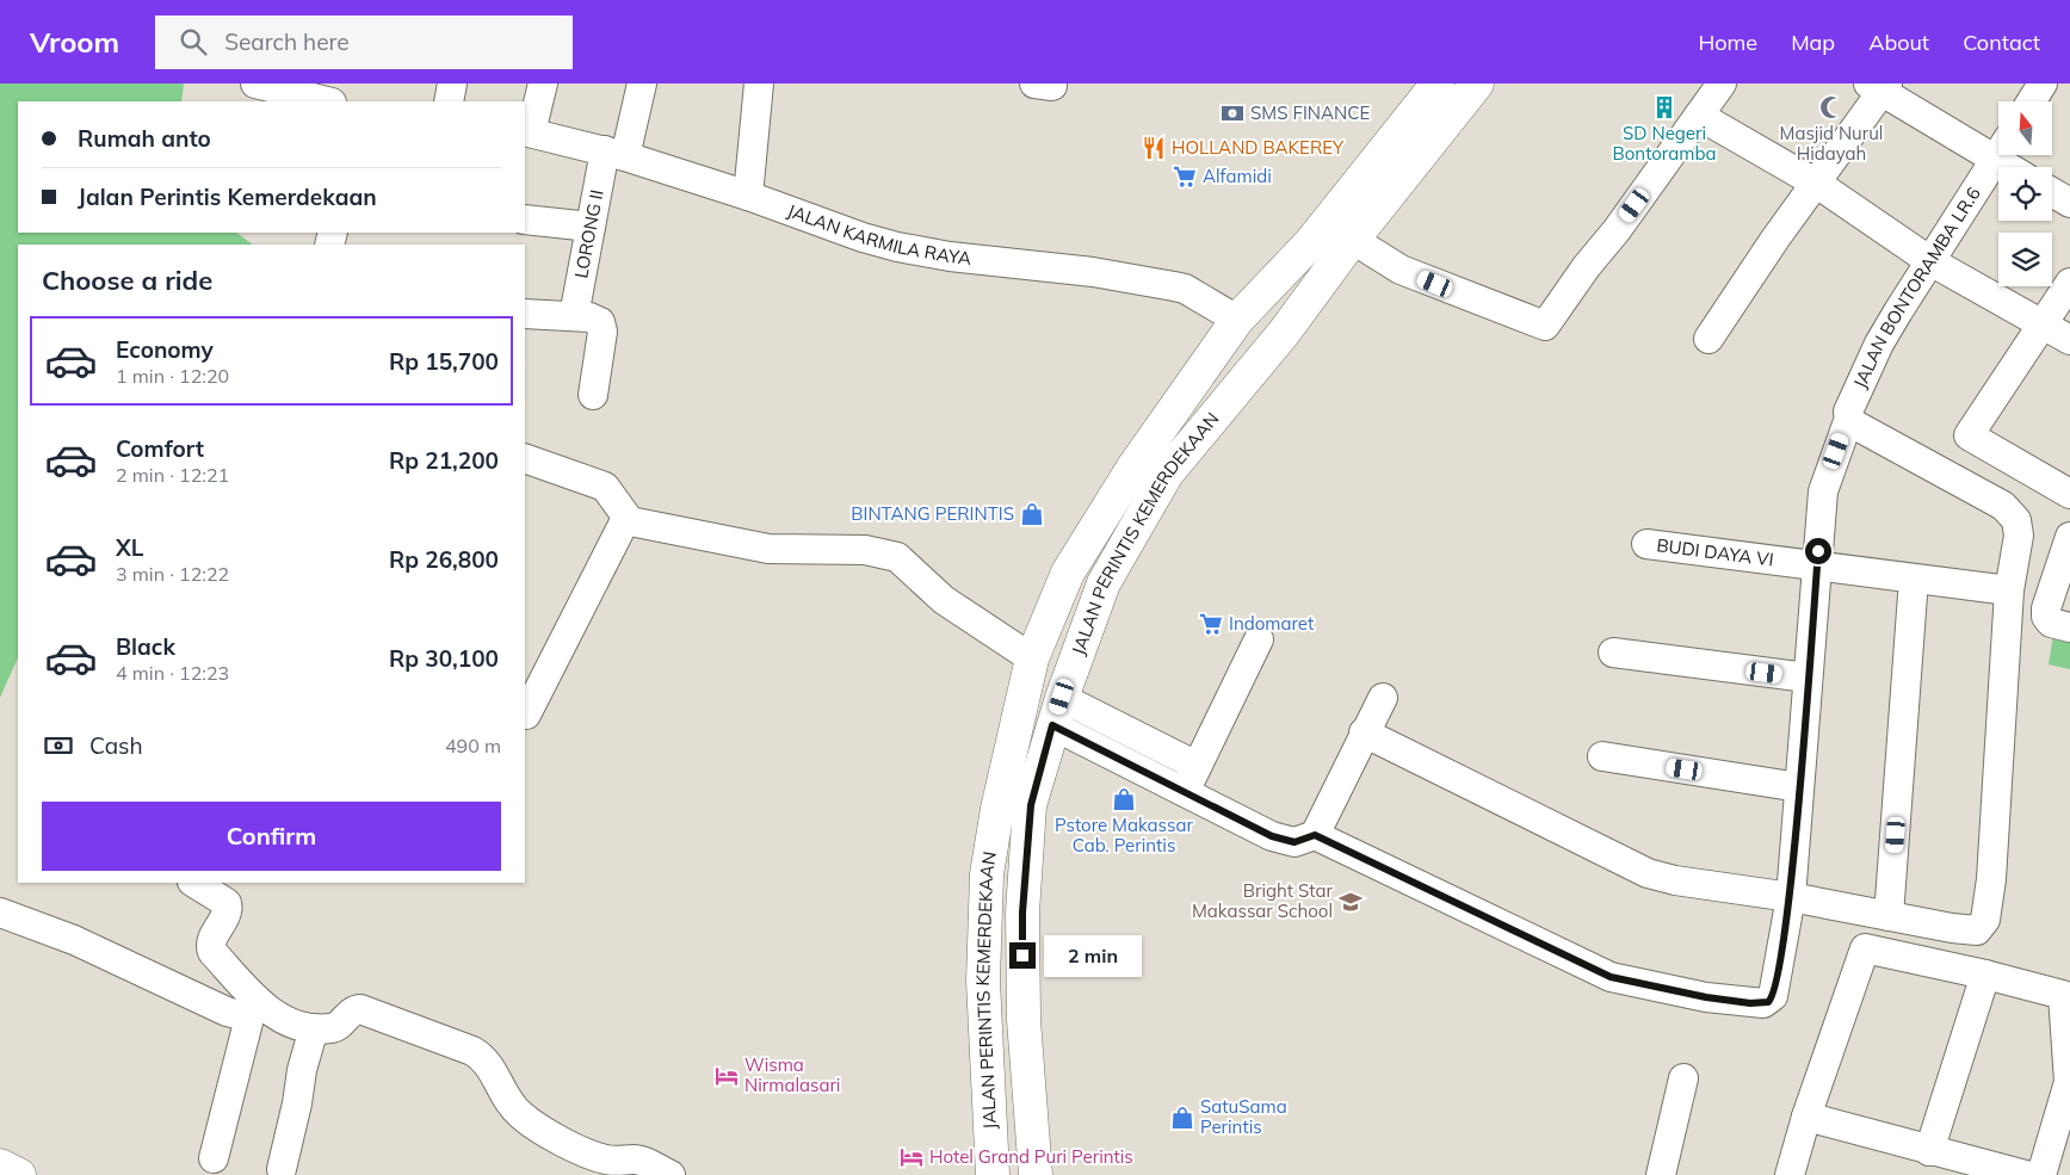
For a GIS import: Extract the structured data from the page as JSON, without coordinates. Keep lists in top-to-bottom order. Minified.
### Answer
{"streets":{"main road":["JALAN PERINTIS KEMERDEKAAN"],"street":["LORONG II","JALAN KARMILA RAYA","JALAN BONTORAMBA LR.6","BUDI DAYA VI"]},"crossings":[["LORONG II","JALAN KARMILA RAYA"],["JALAN KARMILA RAYA","JALAN PERINTIS KEMERDEKAAN"]],"places":{"building":["SD Negeri Bontoramba"],"mosque":["Masjid Nurul Hidayah"],"bank":["SMS FINANCE"],"restaurant":["HOLLAND BAKEREY"],"supermarket":["Alfamidi","Indomaret"],"shop":["BINTANG PERINTIS","Pstore Makassar Cab. Perintis","SatuSama Perintis"],"school or university":["Bright Star Makassar School"],"hotel":["Wisma Nirmalasari","Hotel Grand Puri Perintis"]},"north":"top","page":{"header":"Vroom","search":"Search here","nav":["Home","Map","About","Contact"],"banner":["Rumah anto","Jalan Perintis Kemerdekaan"],"heading":"Choose a ride","list":[{"name":"Economy","note":"1 min · 12:20","value":"Rp 15,700"},{"name":"Comfort","note":"2 min · 12:21","value":"Rp 21,200"},{"name":"XL","note":"3 min · 12:22","value":"Rp 26,800"},{"name":"Black","note":"4 min · 12:23","value":"Rp 30,100"}],"pay":["Cash","490 m"],"buttons":"Confirm","bubble":"2 min"}}
